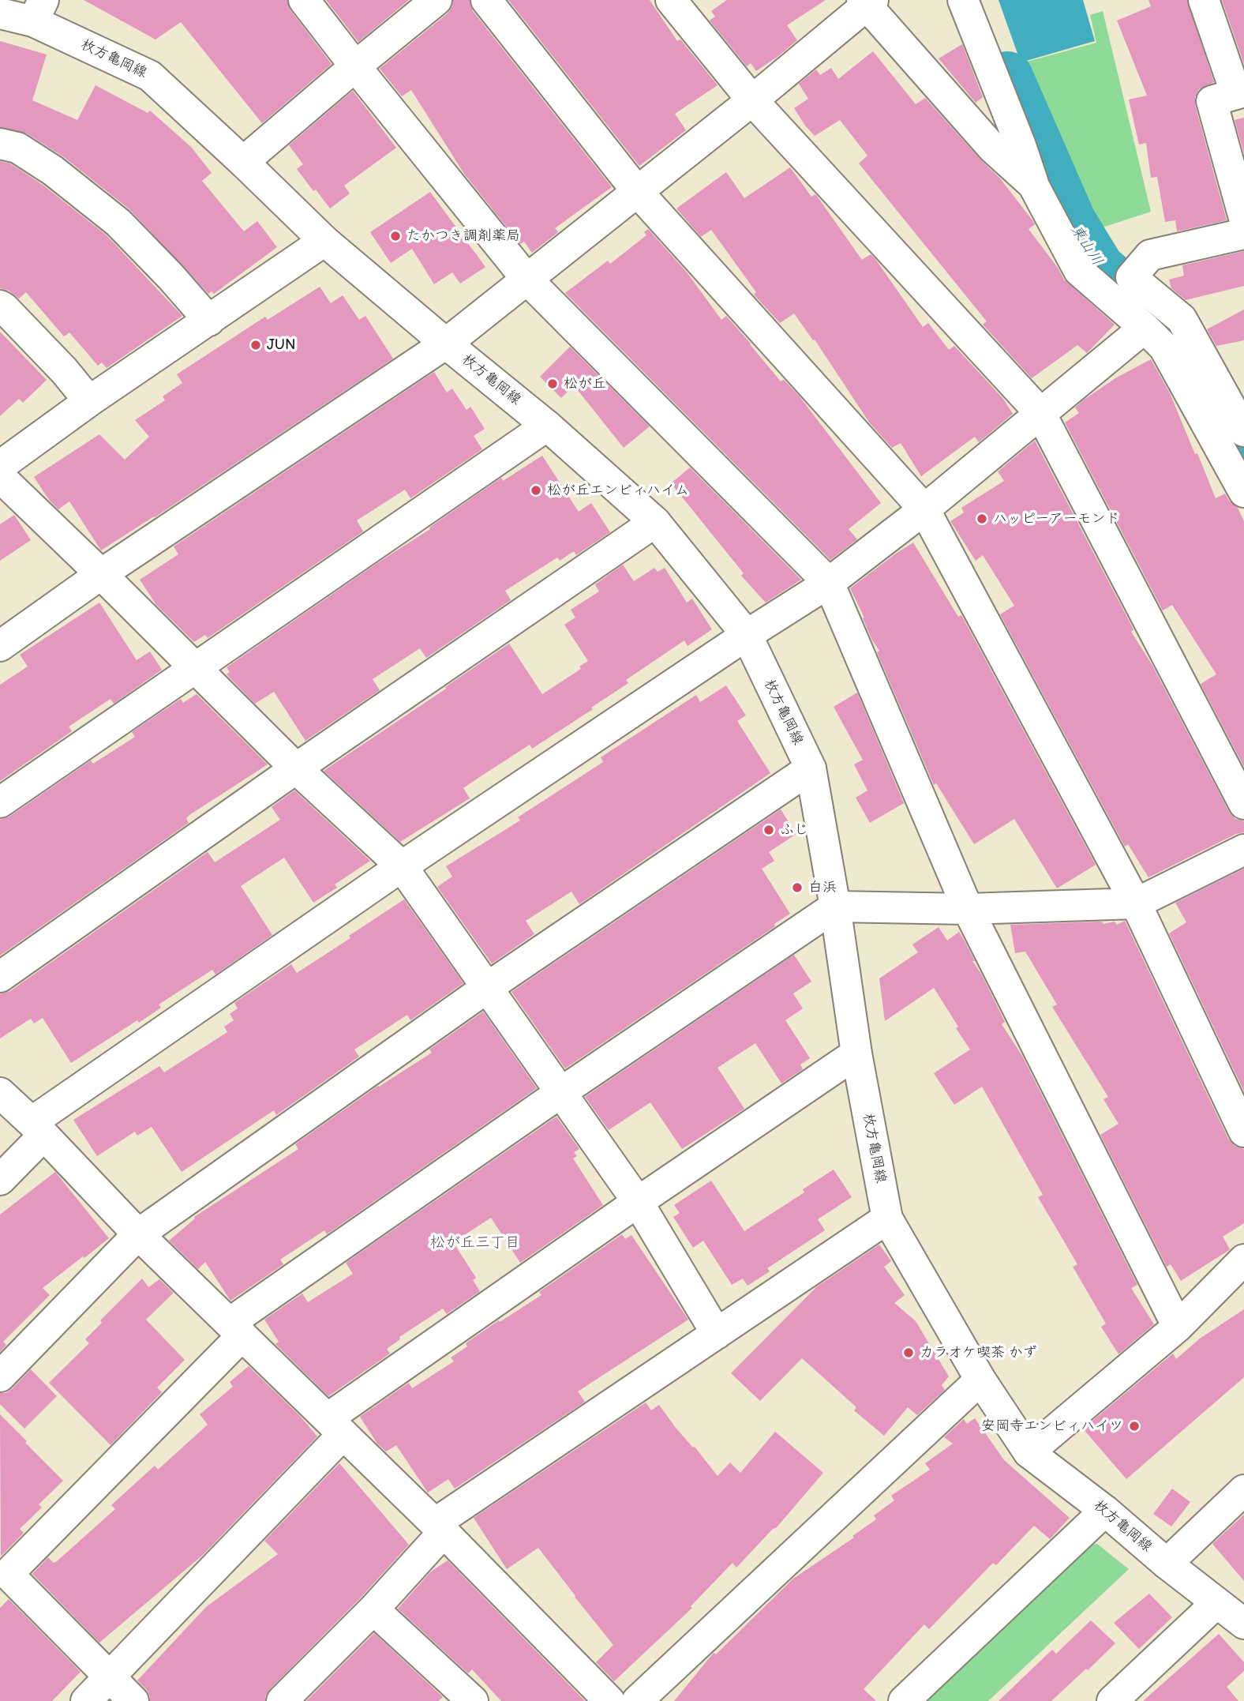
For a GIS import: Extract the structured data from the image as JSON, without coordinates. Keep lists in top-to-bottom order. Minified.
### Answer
{"streets":{"street":["枚方亀岡線"]},"districts":["松が丘三丁目"],"water":["東山川"],"places":["たかつき調剤薬局","JUN","松が丘","松が丘エンビィハイム","ハッピーアーモンド","ふじ","白浜","カラオケ喫茶 かず","安岡寺エンビィハイツ"]}
